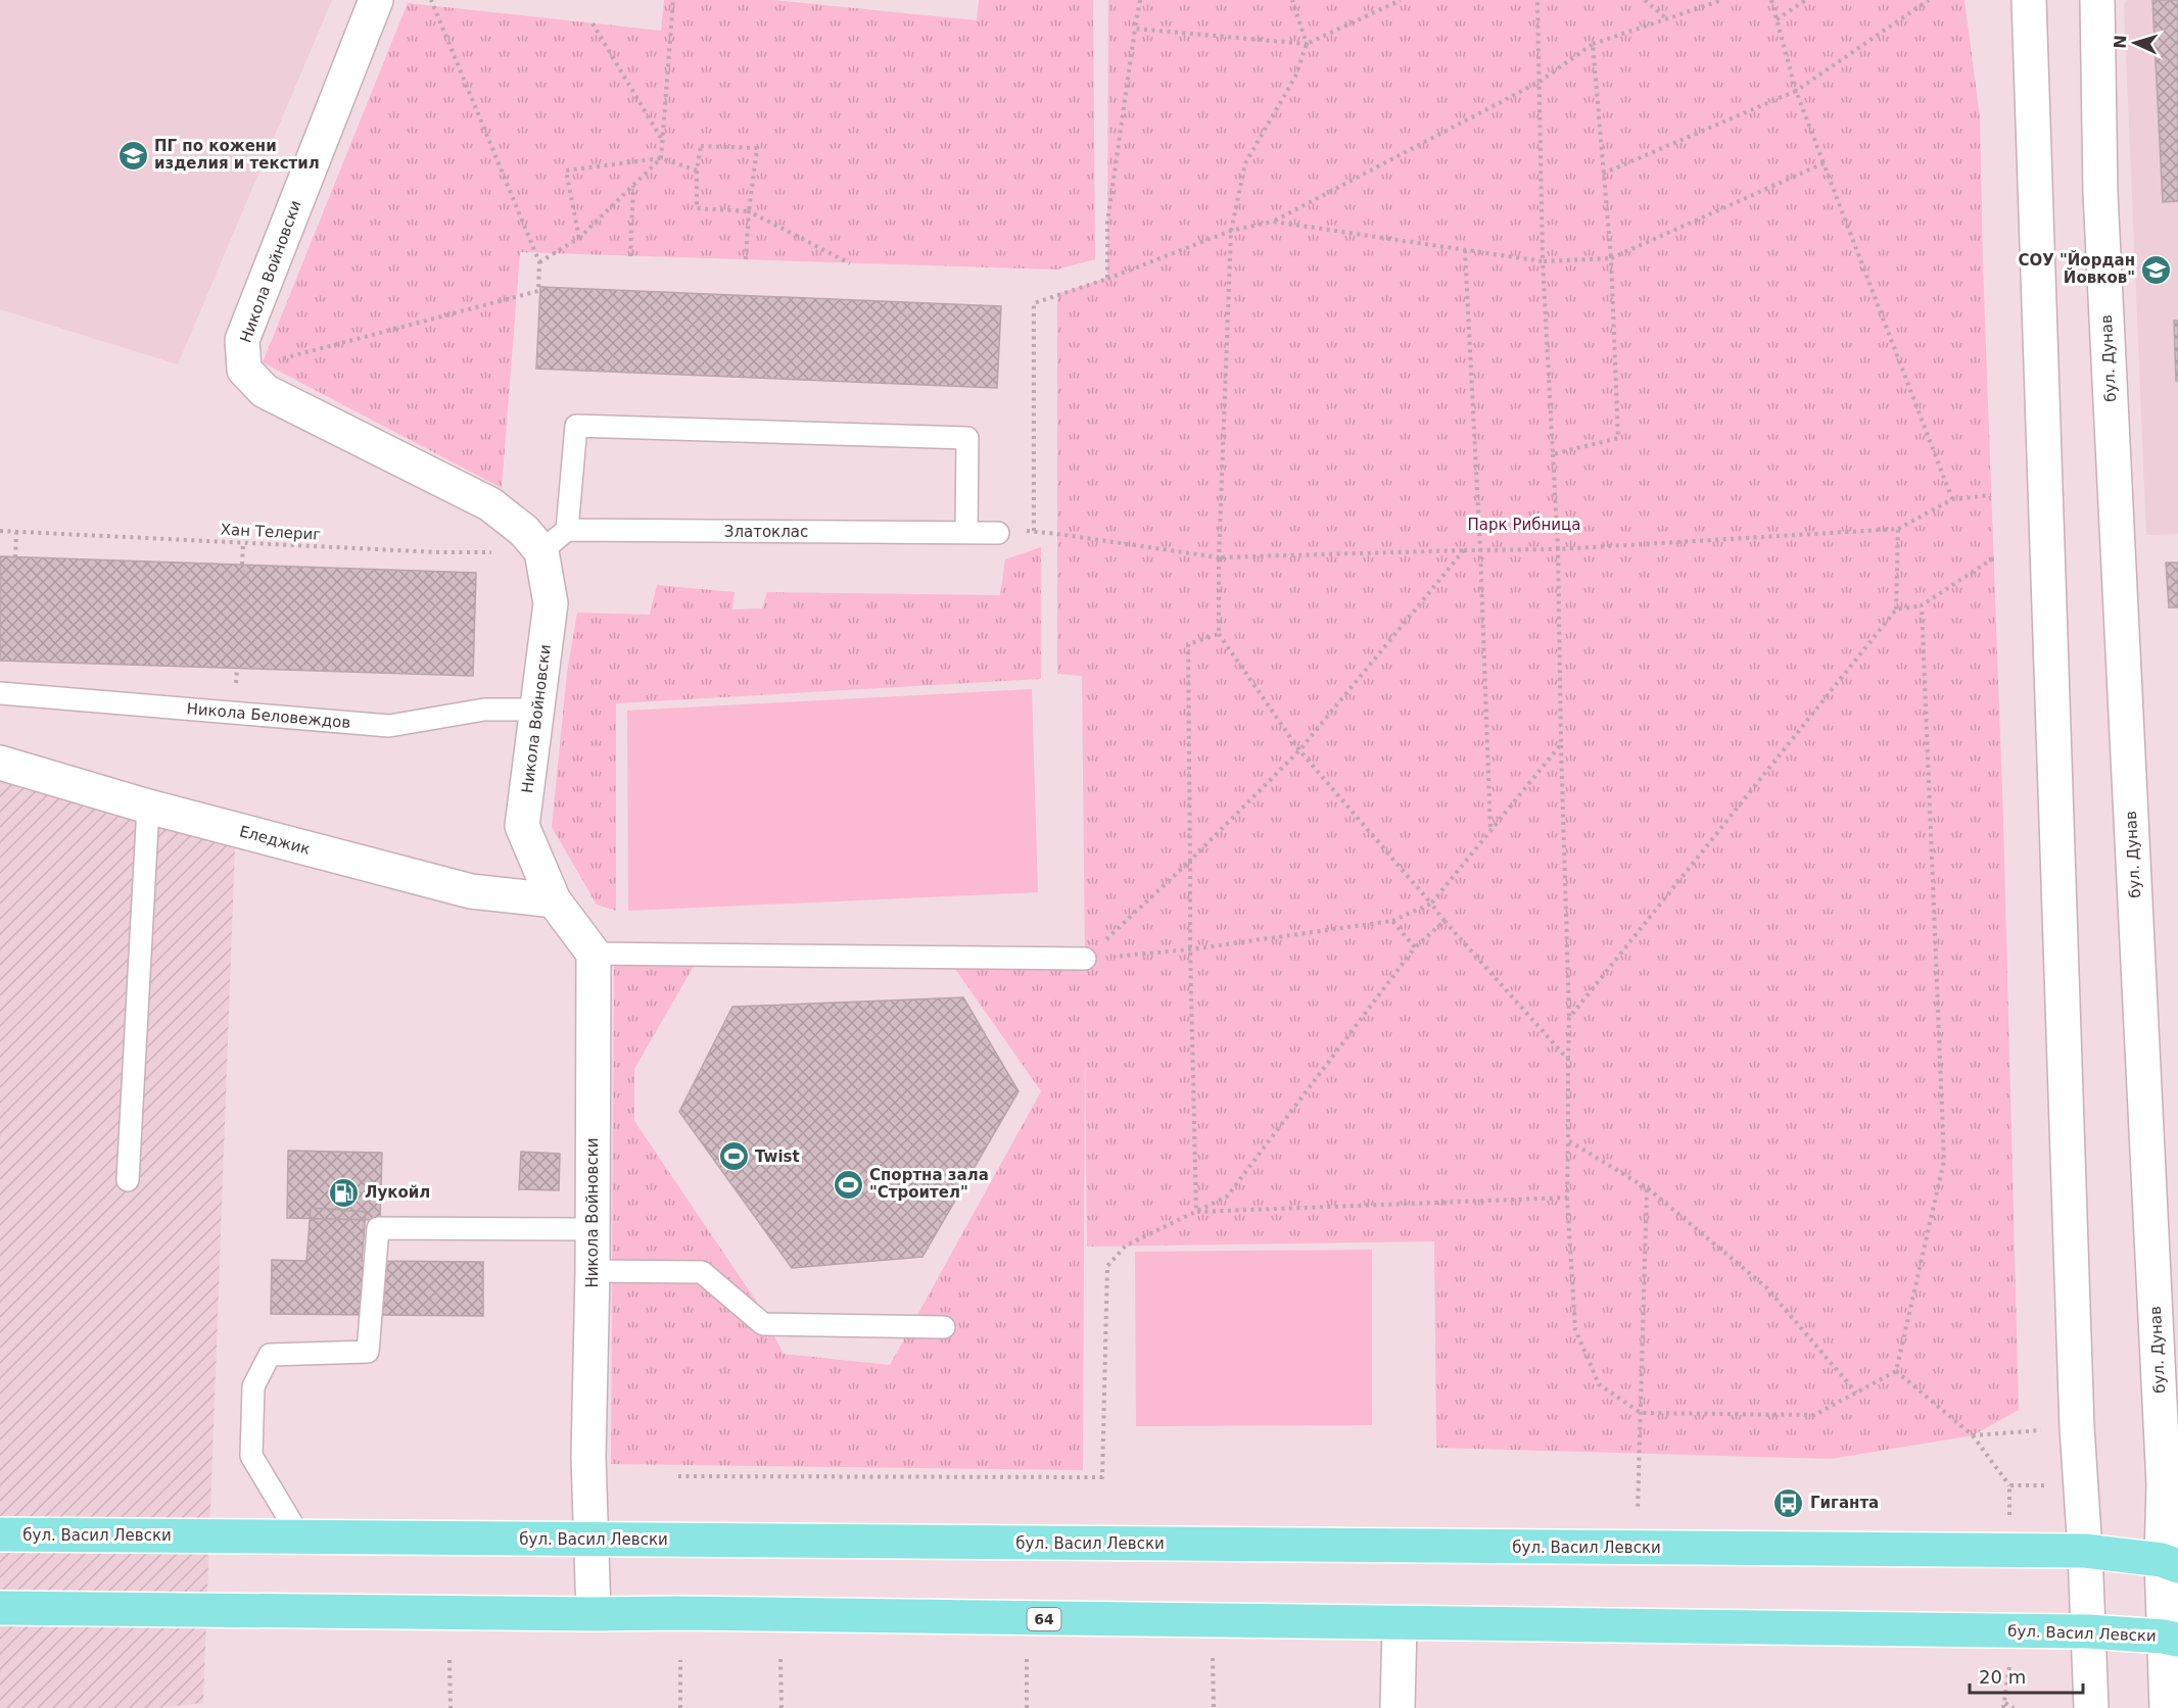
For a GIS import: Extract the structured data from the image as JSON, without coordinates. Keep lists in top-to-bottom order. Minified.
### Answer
{"streets":{"main road":["Никола Войновски","бул. Дунав","Еледжик","бул. Васил Левски","64"],"lane":["Златоклас","Никола Беловеждов"],"path":["Хан Телериг"]},"crossings":[["Никола Войновски","Хан Телериг"],["Никола Войновски","Никола Беловеждов"],["Никола Войновски","Еледжик"],["Никола Войновски","бул. Васил Левски"],["бул. Дунав","бул. Васил Левски"]],"parks":["Парк Рибница"],"places":{"school or university":["ПГ по кожени изделия и текстил","СОУ \"Йордан Йовков\""],"sports":["Twist","Спортна зала \"Строител\""],"fuel station":["Лукойл"],"bus stop":["Гиганта"]},"scale_bar":"20 m","north":"left"}
